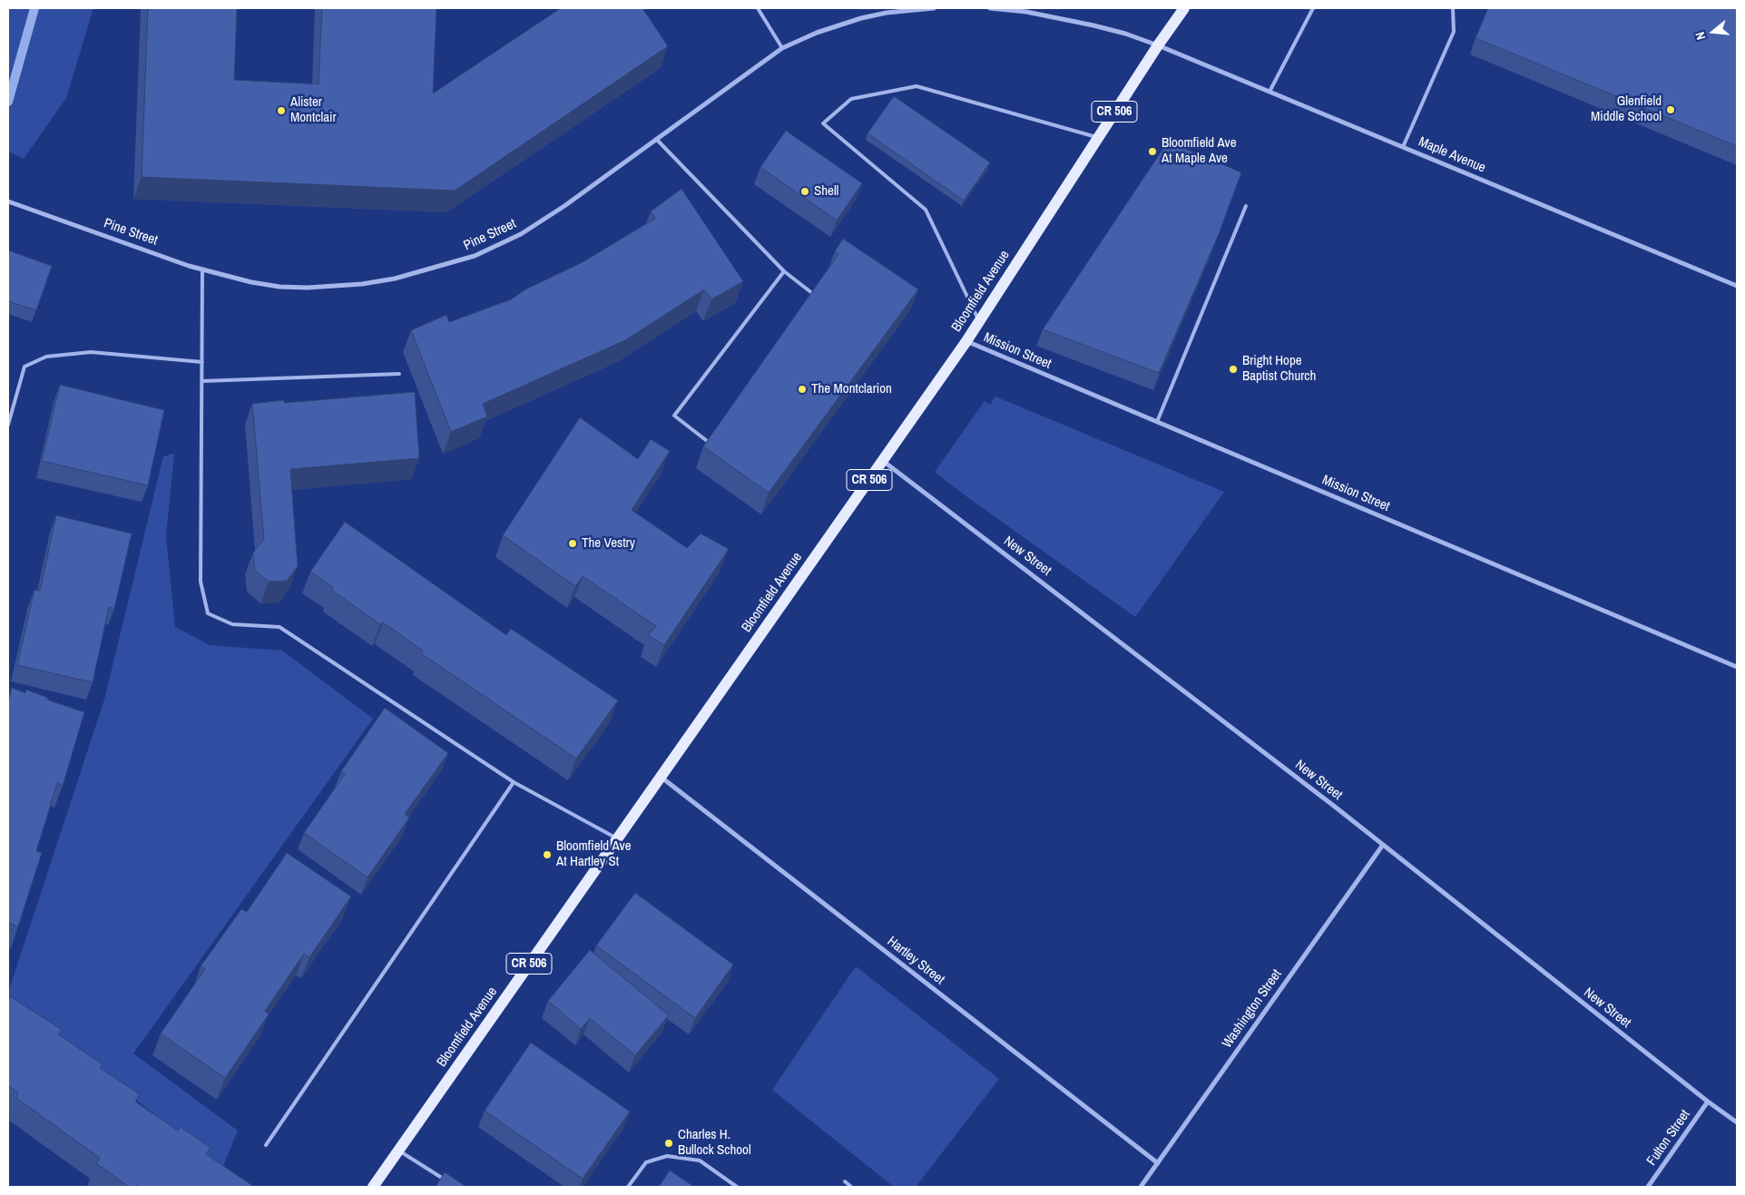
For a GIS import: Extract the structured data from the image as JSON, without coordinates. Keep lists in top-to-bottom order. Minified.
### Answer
{"streets":{"main road":["CR 506","Bloomfield Avenue"],"street":["Maple Avenue","Pine Street","Mission Street","New Street","Hartley Street","Washington Street","Fulton Street"]},"crossings":[["Maple Avenue","Bloomfield Avenue"],["Bloomfield Avenue","Mission Street"],["Bloomfield Avenue","New Street"],["Bloomfield Avenue","Hartley Street"],["New Street","Washington Street"],["New Street","Fulton Street"],["Hartley Street","Washington Street"]],"places":["Glenfield Middle School","Alister Montclair","Bloomfield Ave At Maple Ave","Shell","Bright Hope Baptist Church","The Montclarion","The Vestry","Bloomfield Ave At Hartley St","Charles H. Bullock School"],"north":"left"}
